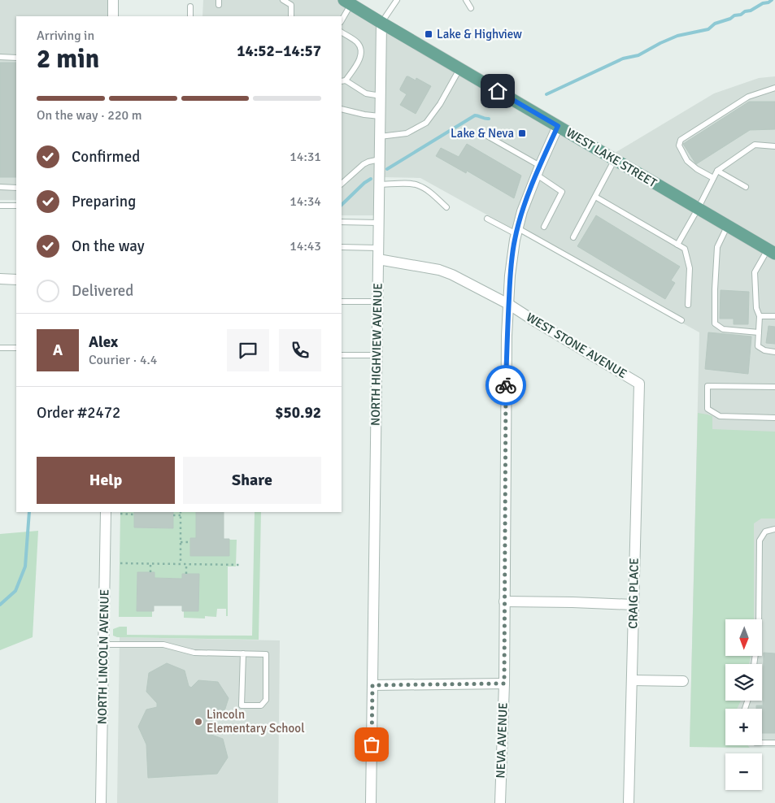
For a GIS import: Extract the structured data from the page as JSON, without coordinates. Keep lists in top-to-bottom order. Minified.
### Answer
{"streets":{"main road":["WEST LAKE STREET"],"street":["WEST STONE AVENUE","NORTH HIGHVIEW AVENUE","CRAIG PLACE","NORTH LINCOLN AVENUE","NEVA AVENUE"]},"crossings":[["WEST LAKE STREET","NORTH HIGHVIEW AVENUE"],["WEST LAKE STREET","NEVA AVENUE"],["WEST STONE AVENUE","NORTH HIGHVIEW AVENUE"],["WEST STONE AVENUE","CRAIG PLACE"],["WEST STONE AVENUE","NEVA AVENUE"]],"places":{"transit":["Lake & Highview","Lake & Neva"],"other":["Lincoln Elementary School"]},"north":"bottom","page":{"heading":["2 min","Arriving in","14:52–14:57"],"panel":["Alex","Courier · 4.4","Order #2472","$50.92"],"bar":"On the way · 220 m","list":[["Confirmed","14:31"],["Preparing","14:34"],["On the way","14:43"],"Delivered"],"round":"A","buttons":["Help","Share"],"map_buttons":["+","−"]}}
